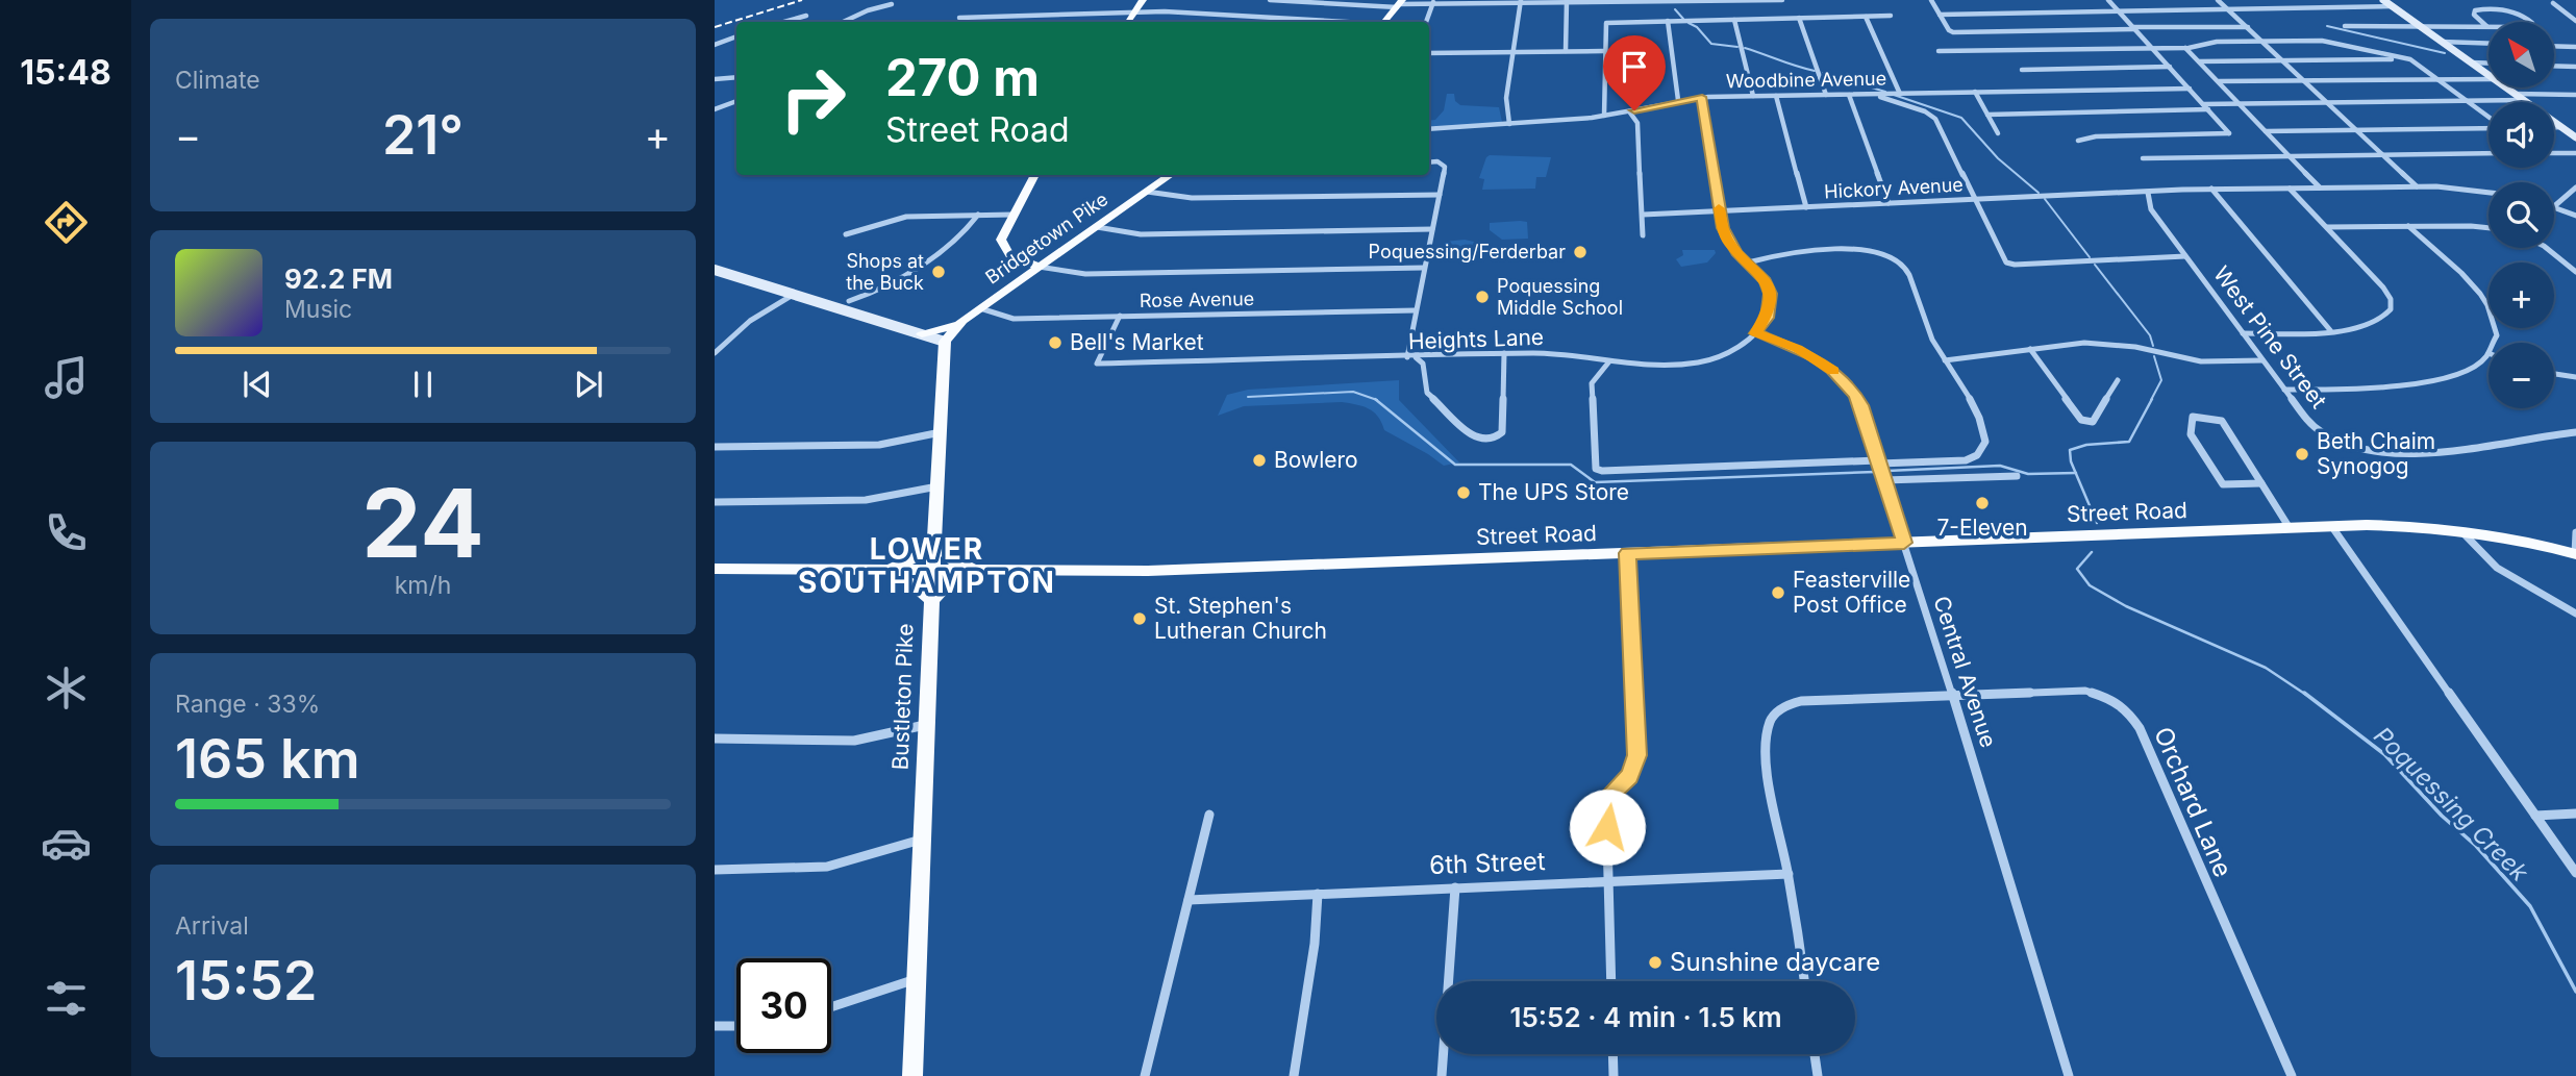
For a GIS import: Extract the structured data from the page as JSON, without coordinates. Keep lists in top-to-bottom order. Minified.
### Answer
{"streets":{"main road":["Bridgetown Pike","Street Road","Bustleton Pike"],"street":["Woodbine Avenue","Hickory Avenue","Rose Avenue","West Pine Street","Heights Lane","Central Avenue","Orchard Lane","6th Street"]},"crossings":[["Hickory Avenue","West Pine Street"],["Bridgetown Pike","Rose Avenue"],["Bridgetown Pike","Bustleton Pike"],["Rose Avenue","Heights Lane"],["Heights Lane","Central Avenue"],["Street Road","Central Avenue"],["Street Road","Bustleton Pike"],["Central Avenue","Orchard Lane"],["Orchard Lane","6th Street"]],"districts":["LOWER SOUTHAMPTON"],"water":["Poquessing Creek"],"places":["Poquessing/Ferderbar","Shops at the Buck","Poquessing Middle School","Bell's Market","Beth Chaim Synogog","Bowlero","The UPS Store","7-Eleven","Feasterville Post Office","St. Stephen's Lutheran Church","Sunshine daycare"],"north":"top left","page":{"tabs":"15:48","tile":["Climate",["24","km/h"],["Range · 33%","165 km"],["Arrival","15:52"]],"map_buttons":["+","−"],"turn":["270 m","Street Road"],"heat":["−","21°","+"],"song":["92.2 FM","Music"],"limit":"30","trip":"15:52 · 4 min · 1.5 km"}}
